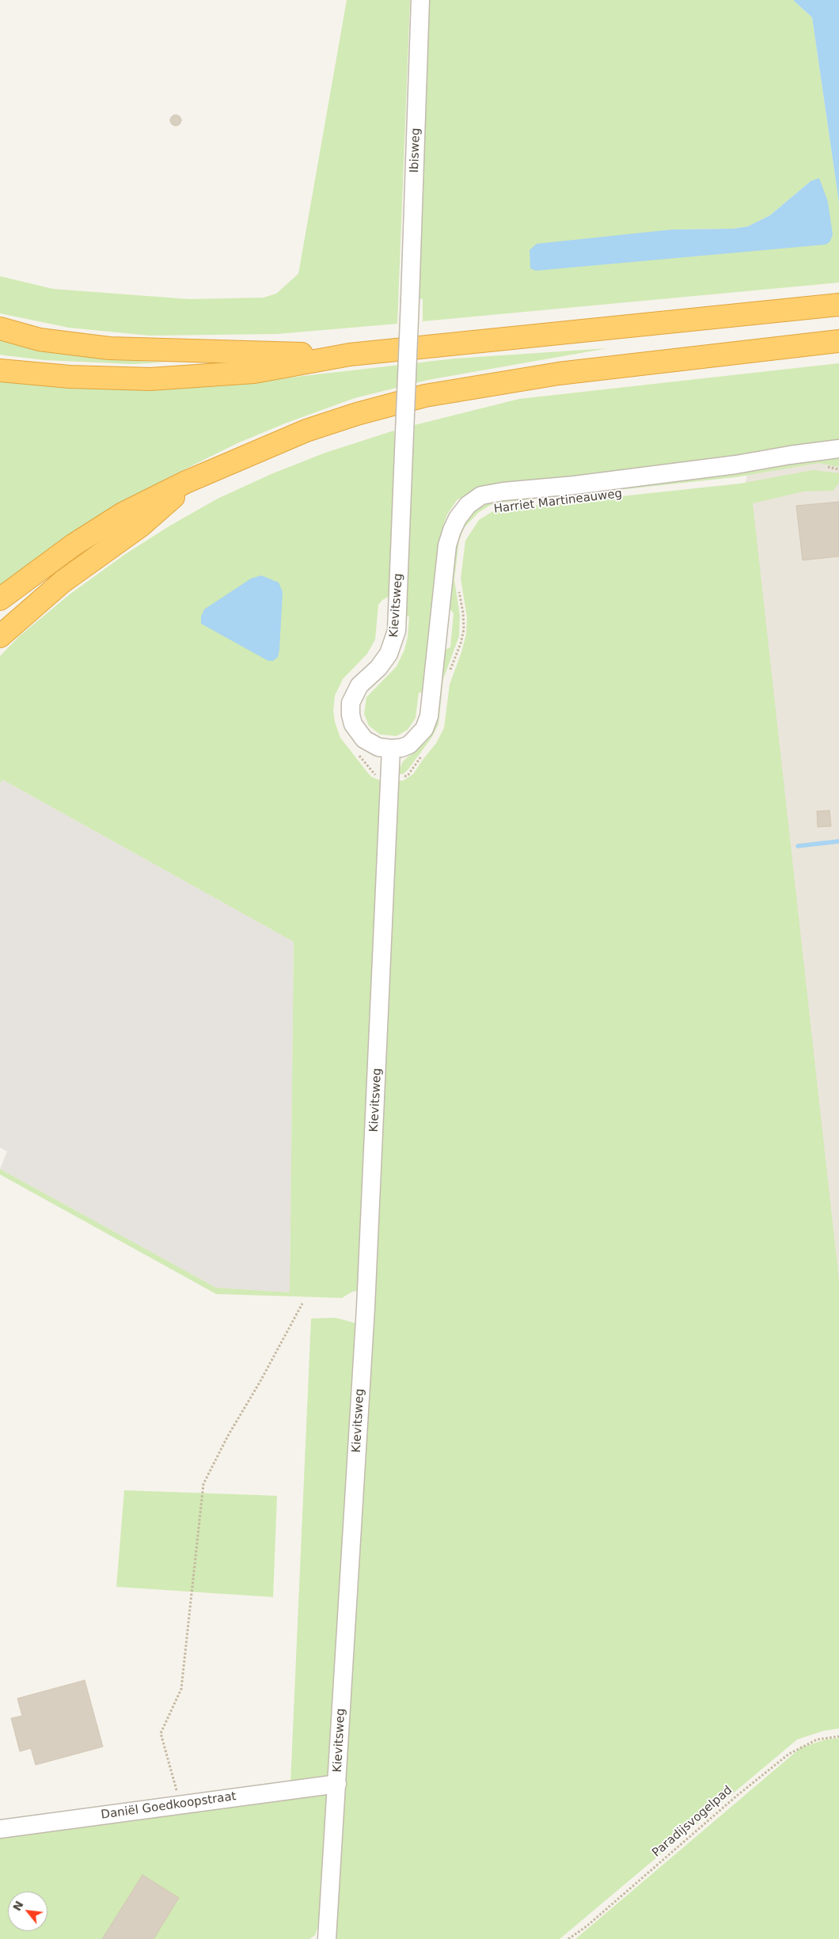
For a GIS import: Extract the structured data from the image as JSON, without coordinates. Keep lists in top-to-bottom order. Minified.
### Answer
{"streets":{"street":["Ibisweg","Harriet Martineauweg","Kievitsweg","Daniël Goedkoopstraat"],"path":["Paradijsvogelpad"]},"crossings":[["Ibisweg","Kievitsweg"],["Harriet Martineauweg","Kievitsweg"],["Kievitsweg","Daniël Goedkoopstraat"]],"north":"top left"}
